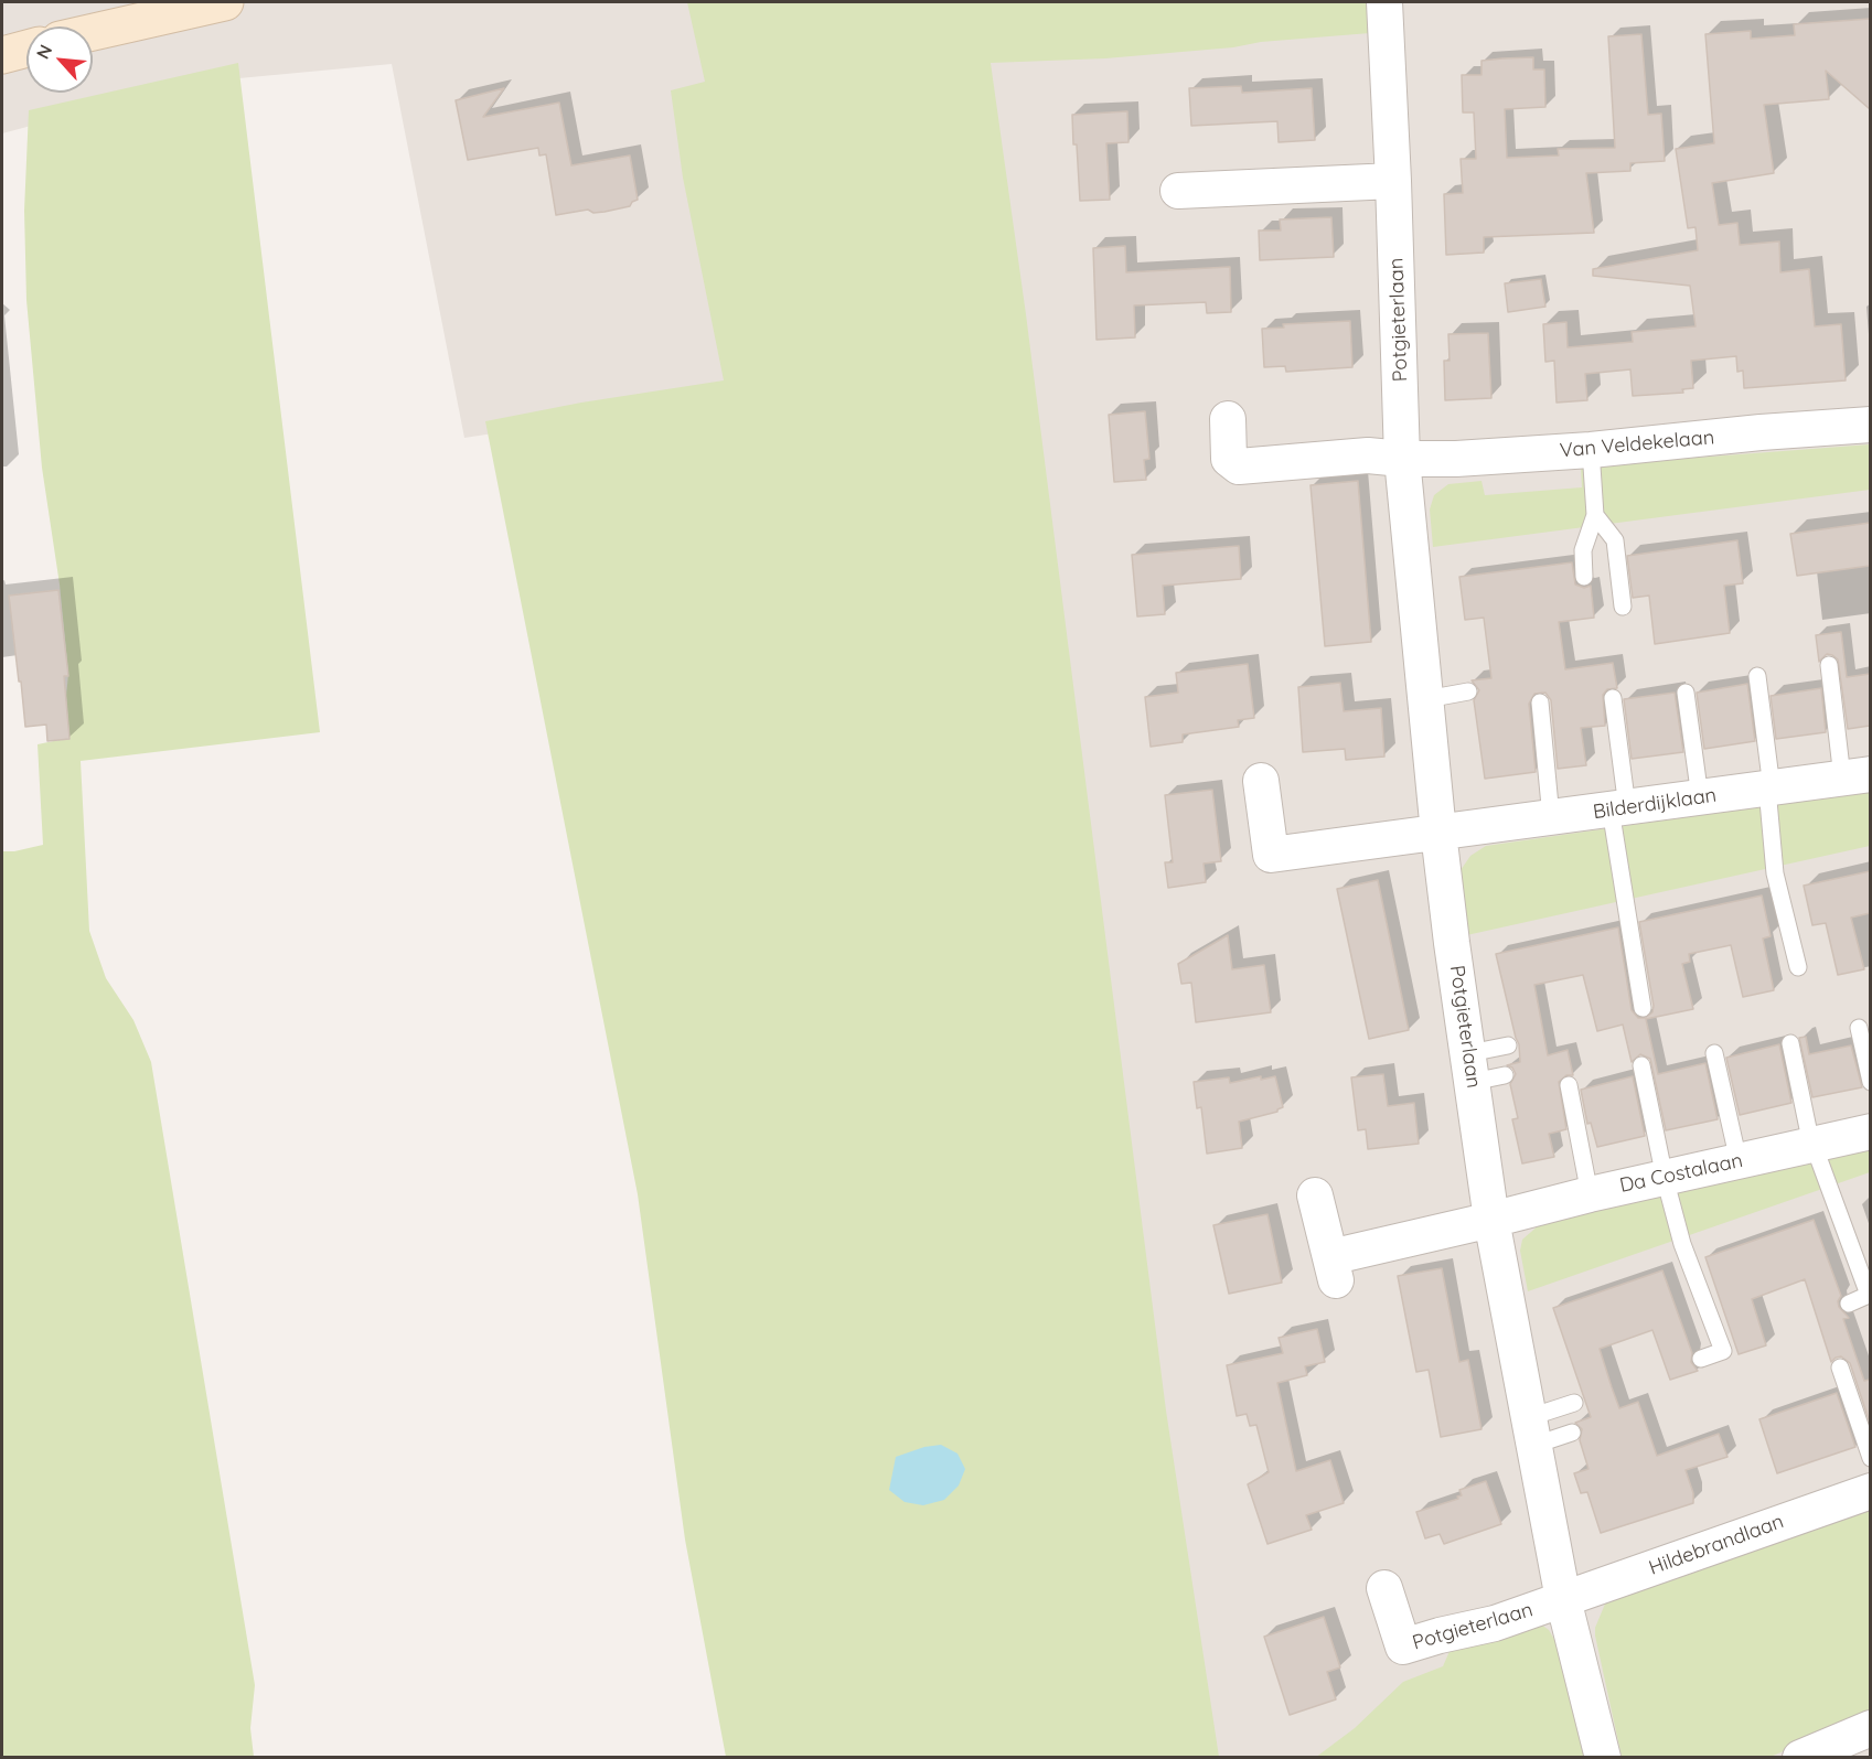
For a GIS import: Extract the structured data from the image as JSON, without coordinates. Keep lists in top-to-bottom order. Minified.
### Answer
{"streets":{"street":["Potgieterlaan","Van Veldekelaan","Bilderdijklaan","Da Costalaan","Hildebrandlaan"]},"crossings":[["Potgieterlaan","Van Veldekelaan"],["Potgieterlaan","Bilderdijklaan"],["Potgieterlaan","Da Costalaan"],["Potgieterlaan","Hildebrandlaan"]],"north":"top left"}
